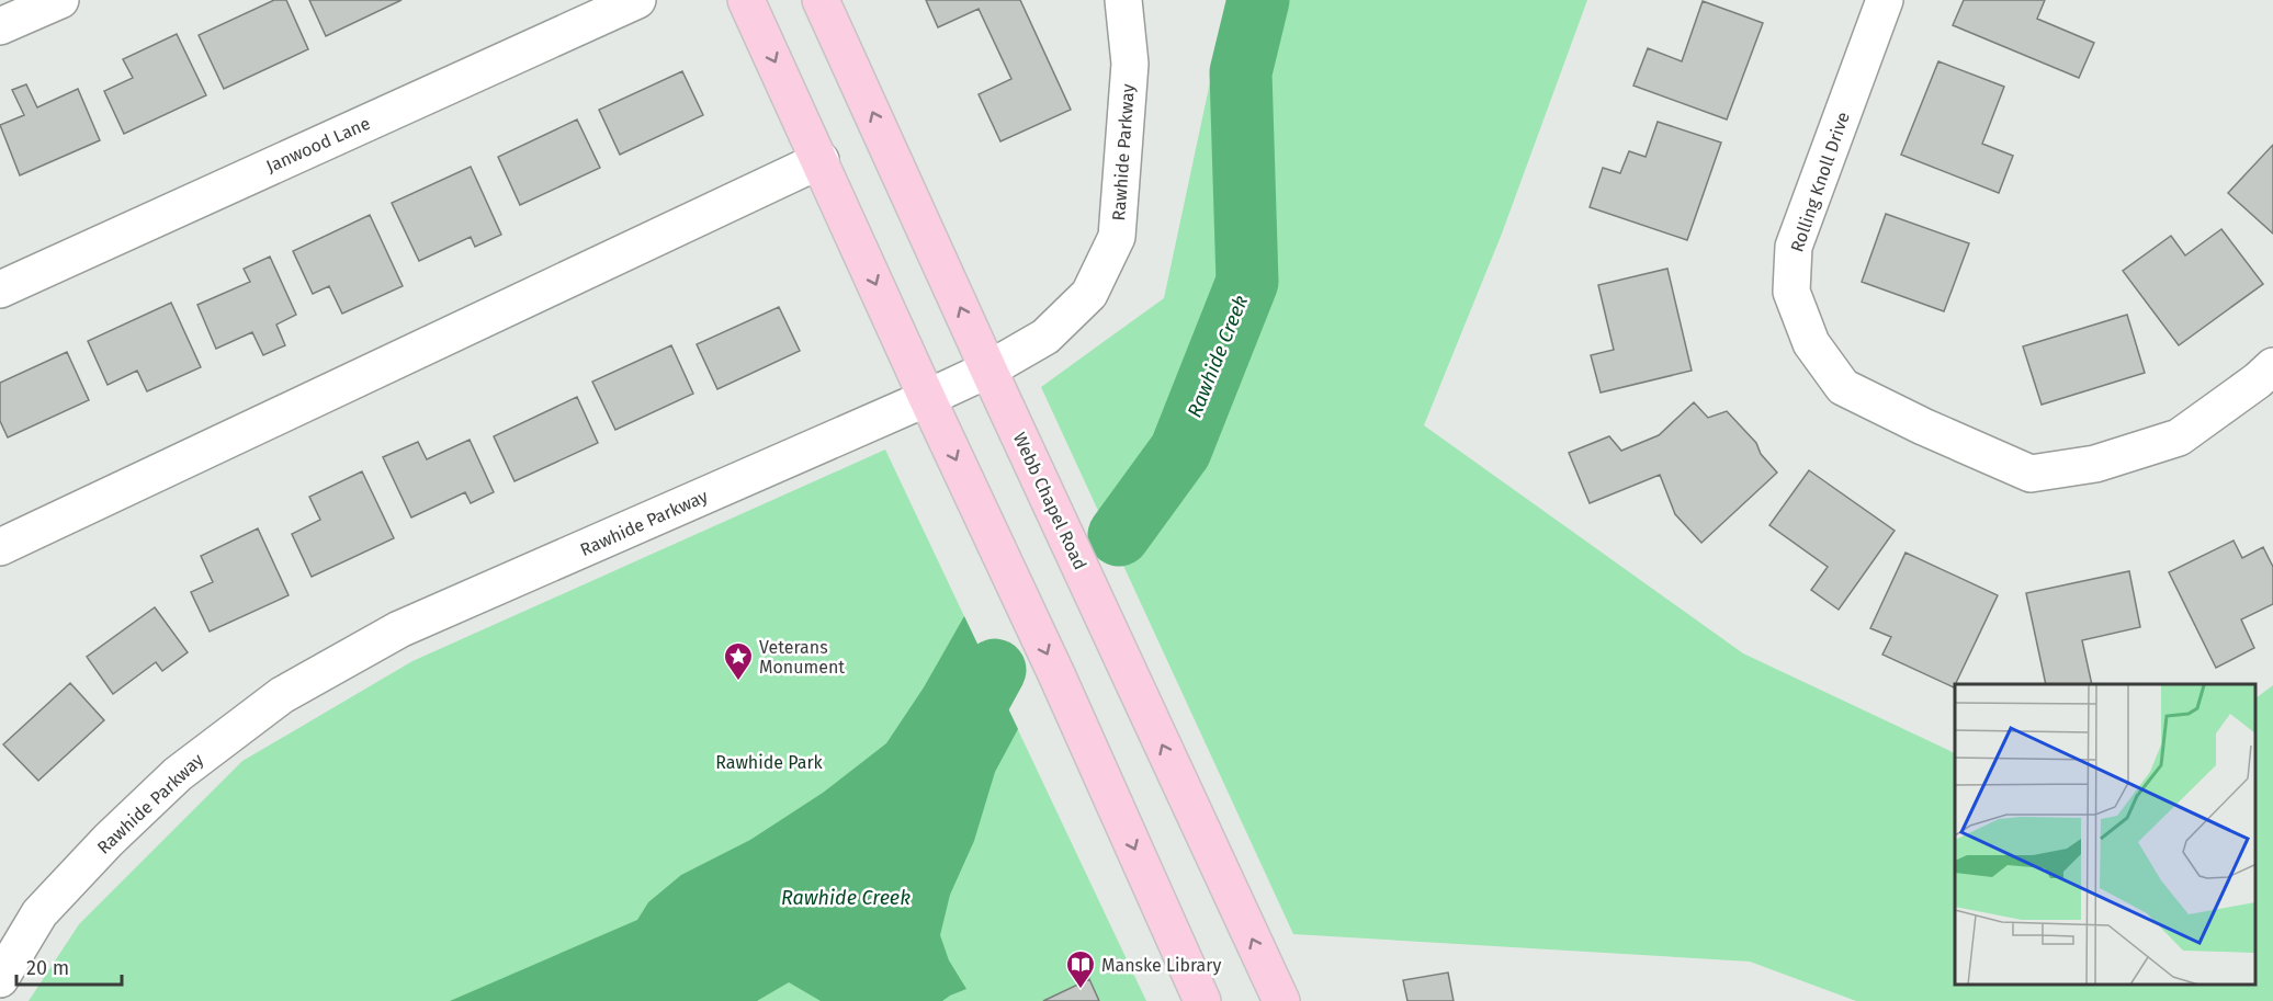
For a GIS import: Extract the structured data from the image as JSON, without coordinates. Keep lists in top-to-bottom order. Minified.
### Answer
{"streets":{"main road":["Webb Chapel Road"],"street":["Janwood Lane","Rawhide Parkway","Rolling Knoll Drive"]},"crossings":[["Rawhide Parkway","Webb Chapel Road"]],"water":["Rawhide Creek"],"parks":["Rawhide Park"],"places":{"place":["Veterans Monument"],"library":["Manske Library"]},"scale_bar":"20 m"}
